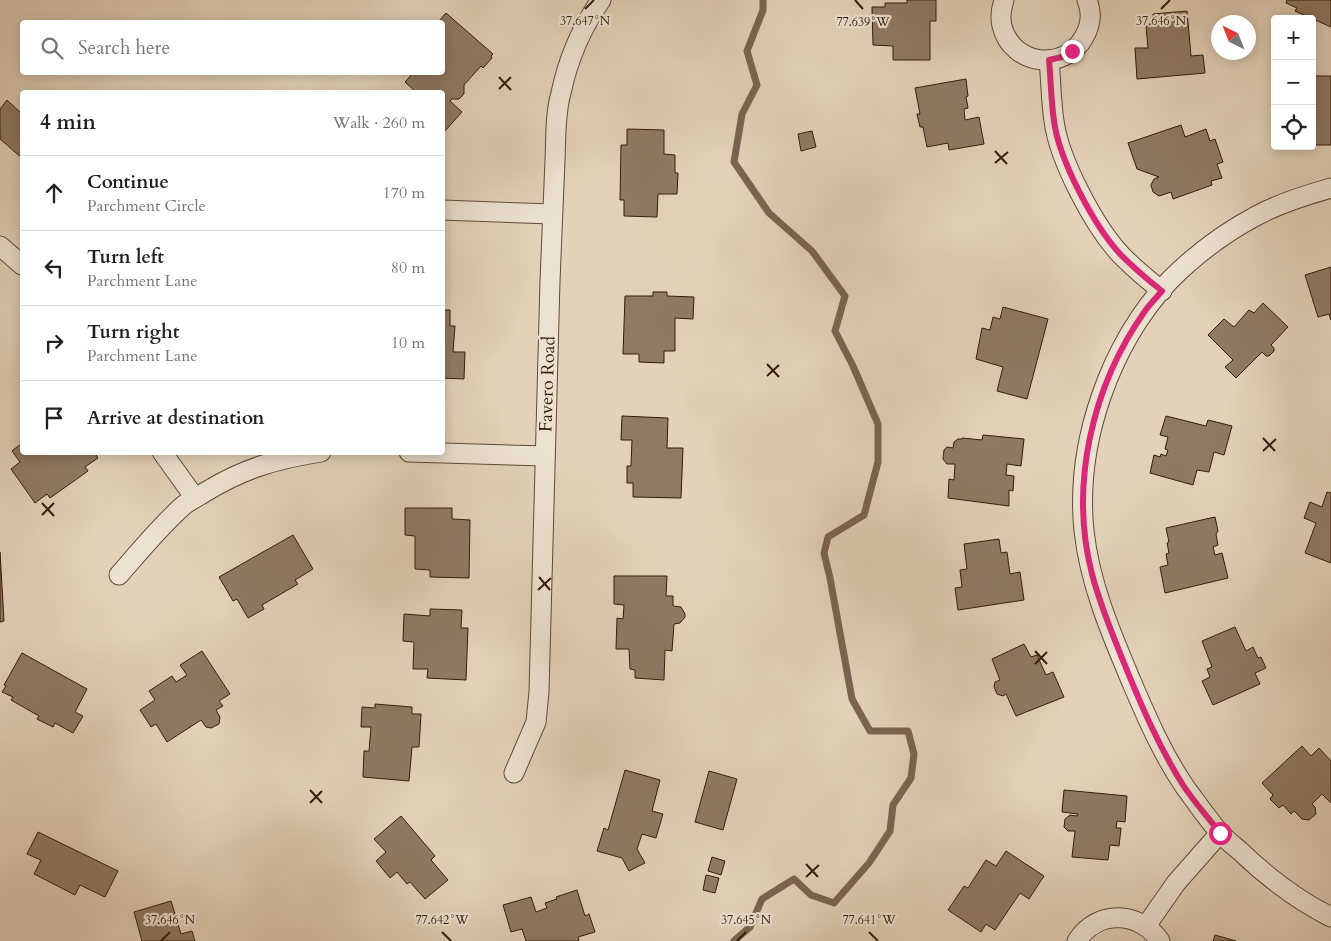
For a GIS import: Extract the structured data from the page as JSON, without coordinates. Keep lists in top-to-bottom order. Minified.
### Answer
{"streets":{"street":["Favero Road"]},"north":"top left","page":{"map_buttons":["+","−"],"search":"Search here","heading":["4 min","Walk · 260 m"],"list":[["Continue","Parchment Circle","170 m"],["Turn left","Parchment Lane","80 m"],["Turn right","Parchment Lane","10 m"],"Arrive at destination"]},"coordinates":["37.646°N","37.647°N","77.639°W","77.642°W","77.641°W","37.645°N"]}
